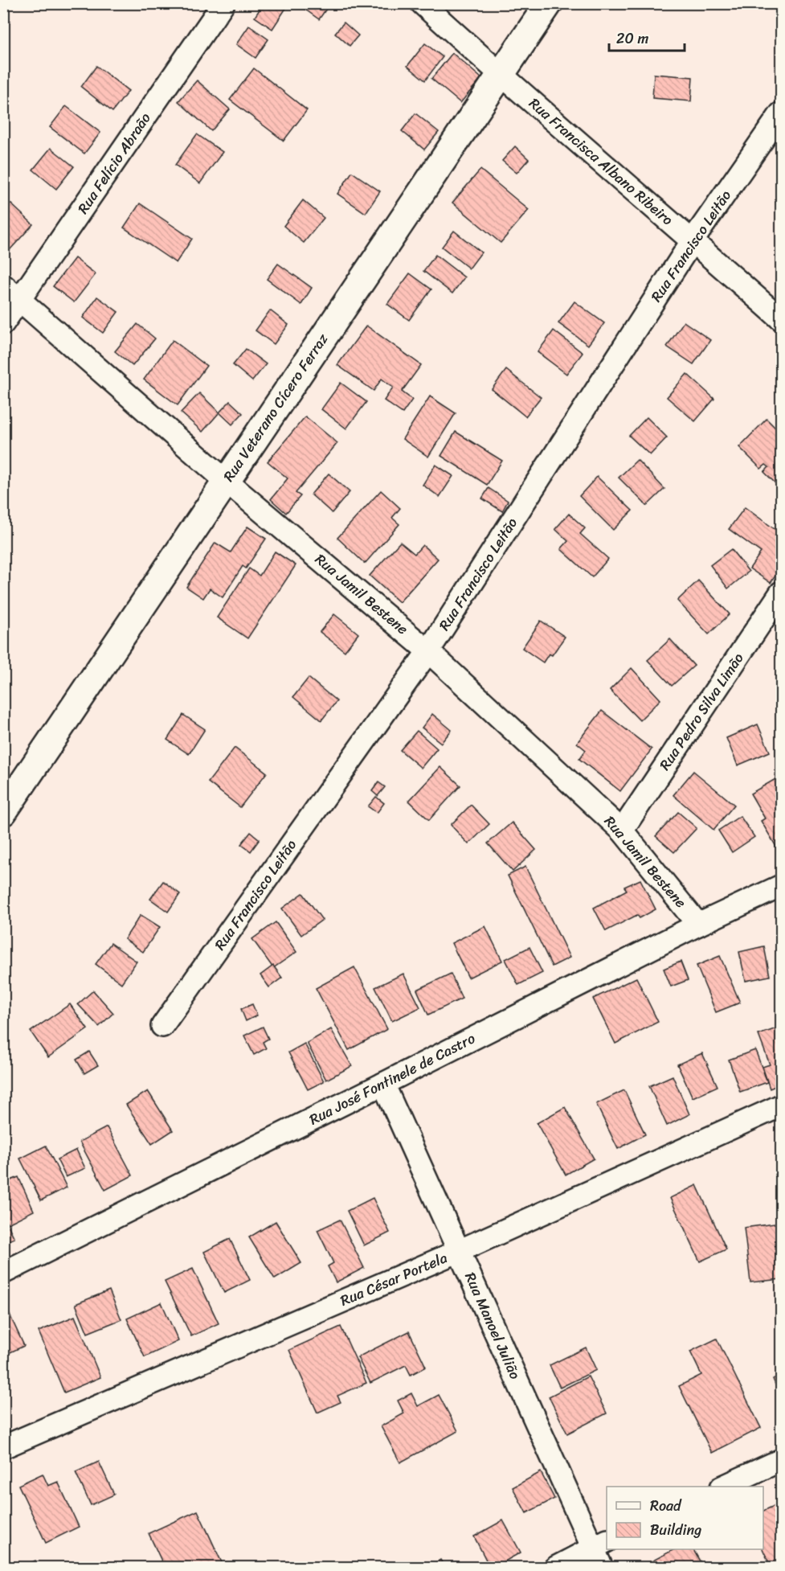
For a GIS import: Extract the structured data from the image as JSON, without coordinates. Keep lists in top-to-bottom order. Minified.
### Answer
{"streets":{"street":["Rua Francisca Albano Ribeiro","Rua Felício Abraão","Rua Francisco Leitão","Rua Veterano Cícero Ferraz","Rua Jamil Bestene","Rua Pedro Silva Limão","Rua José Fontinele de Castro","Rua César Portela","Rua Manoel Julião"]},"crossings":[["Rua Francisca Albano Ribeiro","Rua Francisco Leitão"],["Rua Francisca Albano Ribeiro","Rua Veterano Cícero Ferraz"],["Rua Felício Abraão","Rua Jamil Bestene"],["Rua Francisco Leitão","Rua Jamil Bestene"],["Rua Veterano Cícero Ferraz","Rua Jamil Bestene"],["Rua Jamil Bestene","Rua Pedro Silva Limão"],["Rua Jamil Bestene","Rua José Fontinele de Castro"],["Rua José Fontinele de Castro","Rua Manoel Julião"],["Rua César Portela","Rua Manoel Julião"]],"legend":["Road","Building"],"scale_bar":"20 m"}
